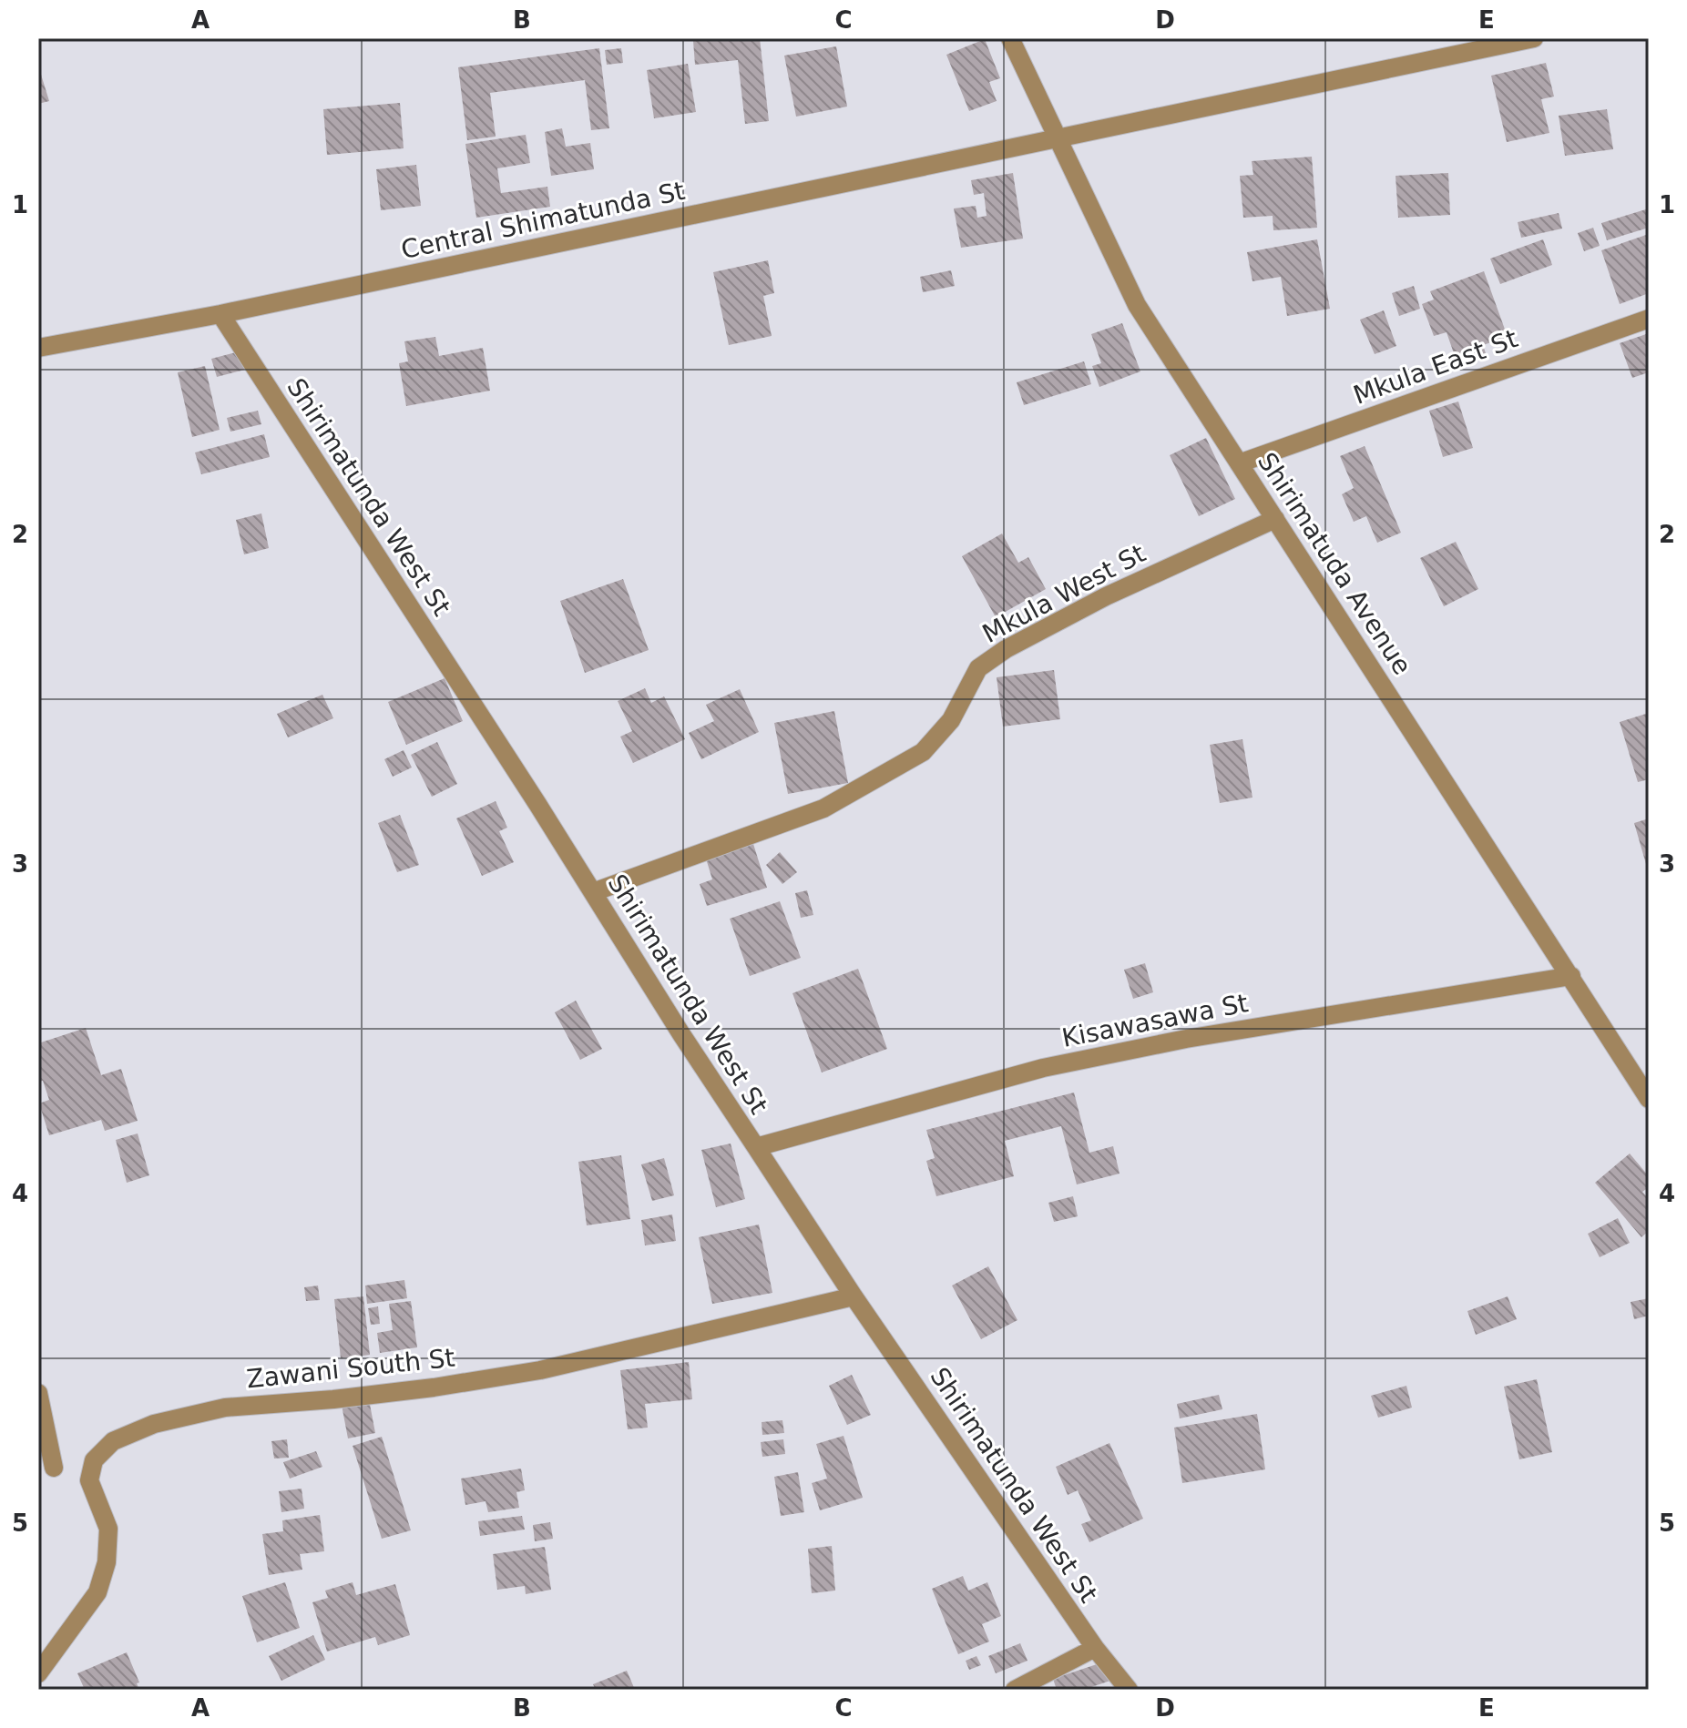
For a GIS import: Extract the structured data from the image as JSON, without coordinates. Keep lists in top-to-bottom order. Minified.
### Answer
{"streets":{"street":["Central Shimatunda St","Mkula East St","Shirimatunda West St","Shirimatuda Avenue","Mkula West St","Kisawasawa St","Zawani South St"]},"crossings":[["Central Shimatunda St","Shirimatunda West St"],["Central Shimatunda St","Shirimatuda Avenue"],["Mkula East St","Shirimatuda Avenue"],["Shirimatunda West St","Mkula West St"],["Shirimatunda West St","Kisawasawa St"],["Shirimatunda West St","Zawani South St"],["Shirimatuda Avenue","Mkula West St"],["Shirimatuda Avenue","Kisawasawa St"]],"grid":{"columns":["A","B","C","D","E"],"rows":["1","2","3","4","5"]}}
